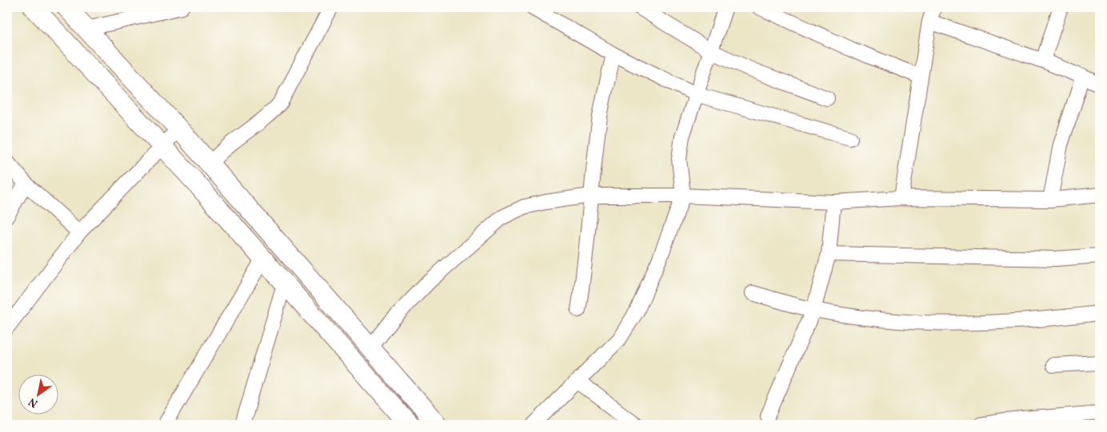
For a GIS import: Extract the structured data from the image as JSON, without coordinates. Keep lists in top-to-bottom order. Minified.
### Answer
{"north":"bottom left"}
